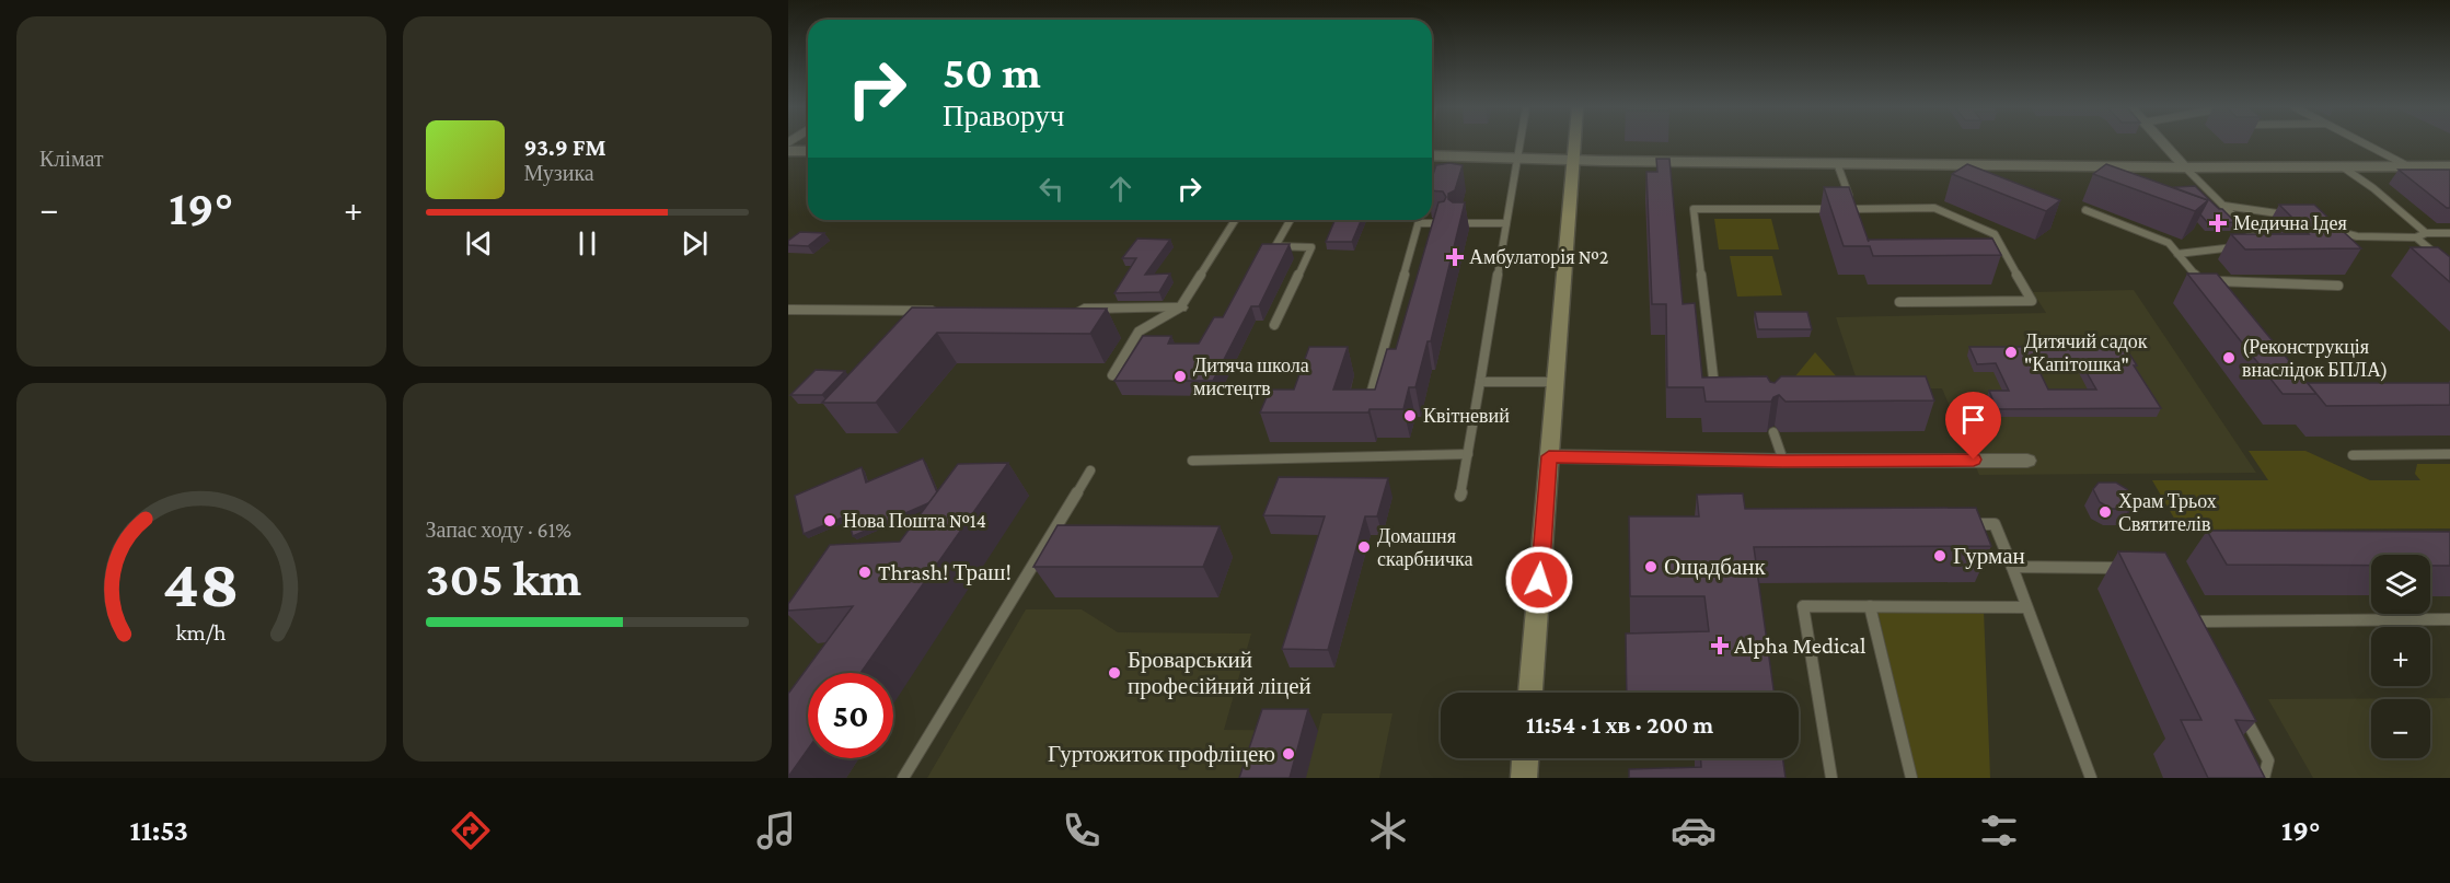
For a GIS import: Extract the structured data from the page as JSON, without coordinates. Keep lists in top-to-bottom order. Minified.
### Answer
{"places":{"health":["Медична Ідея","Амбулаторія №2","Alpha Medical"],"other":["Дитячий садок \"Капітошка\"","(Реконструкція внаслідок БПЛА)","Дитяча школа мистецтв","Квітневий","Храм Трьох Святителів","Нова Пошта №14","Домашня скарбничка","Гурман","Ощадбанк","Thrash! Траш!","Броварський професійний ліцей","Гуртожиток профліцею"]},"page":{"tile":["Клімат",["Запас ходу · 61%","305 km"]],"turn":["50 m","Праворуч"],"song":["93.9 FM","Музика"],"heat":["−","19°","+"],"map_buttons":["+","−"],"limit":"50","trip":"11:54 · 1 хв · 200 m","tabs":["11:53","19°"],"gauge":["48","km/h"]}}
